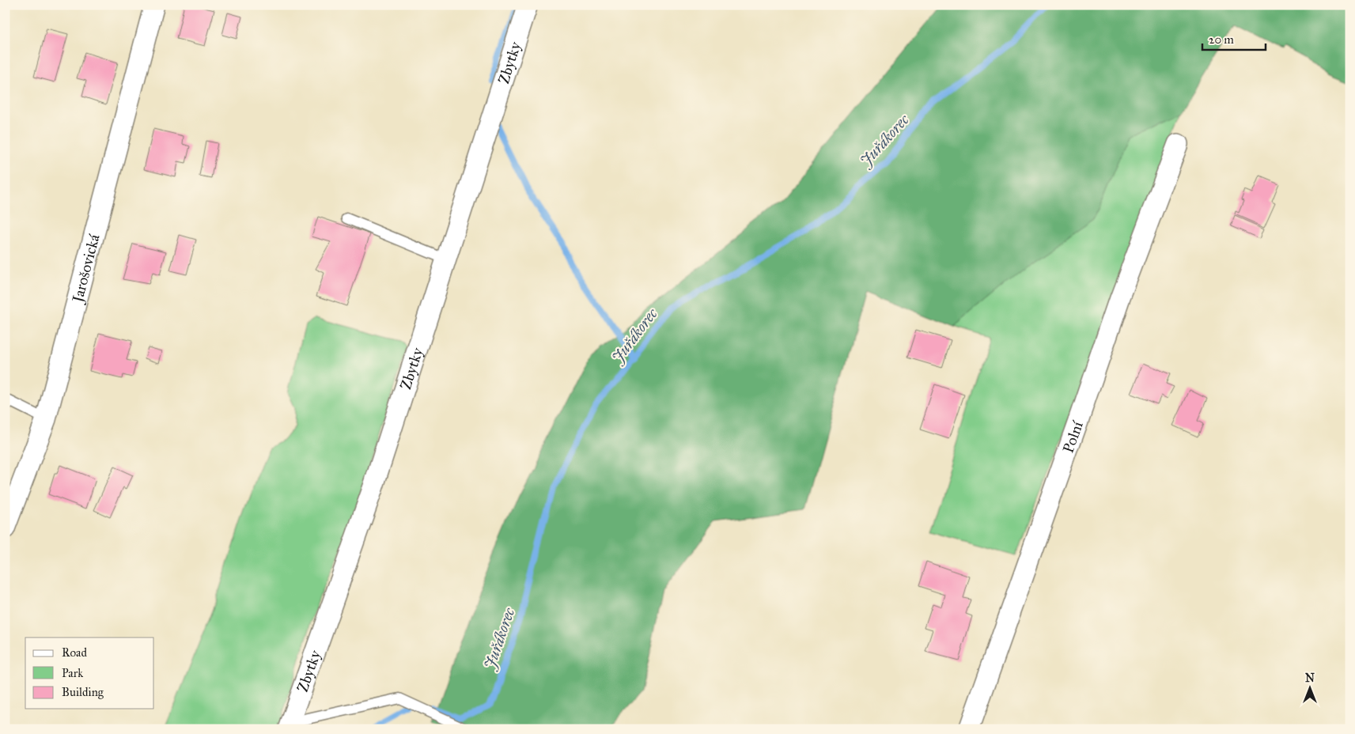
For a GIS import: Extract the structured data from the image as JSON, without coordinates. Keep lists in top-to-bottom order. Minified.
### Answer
{"streets":{"street":["Zbytky","Jarošovická","Polní"]},"water":["Juřákorec"],"legend":["Road","Park","Building"],"scale_bar":"20 m","north":"top"}
